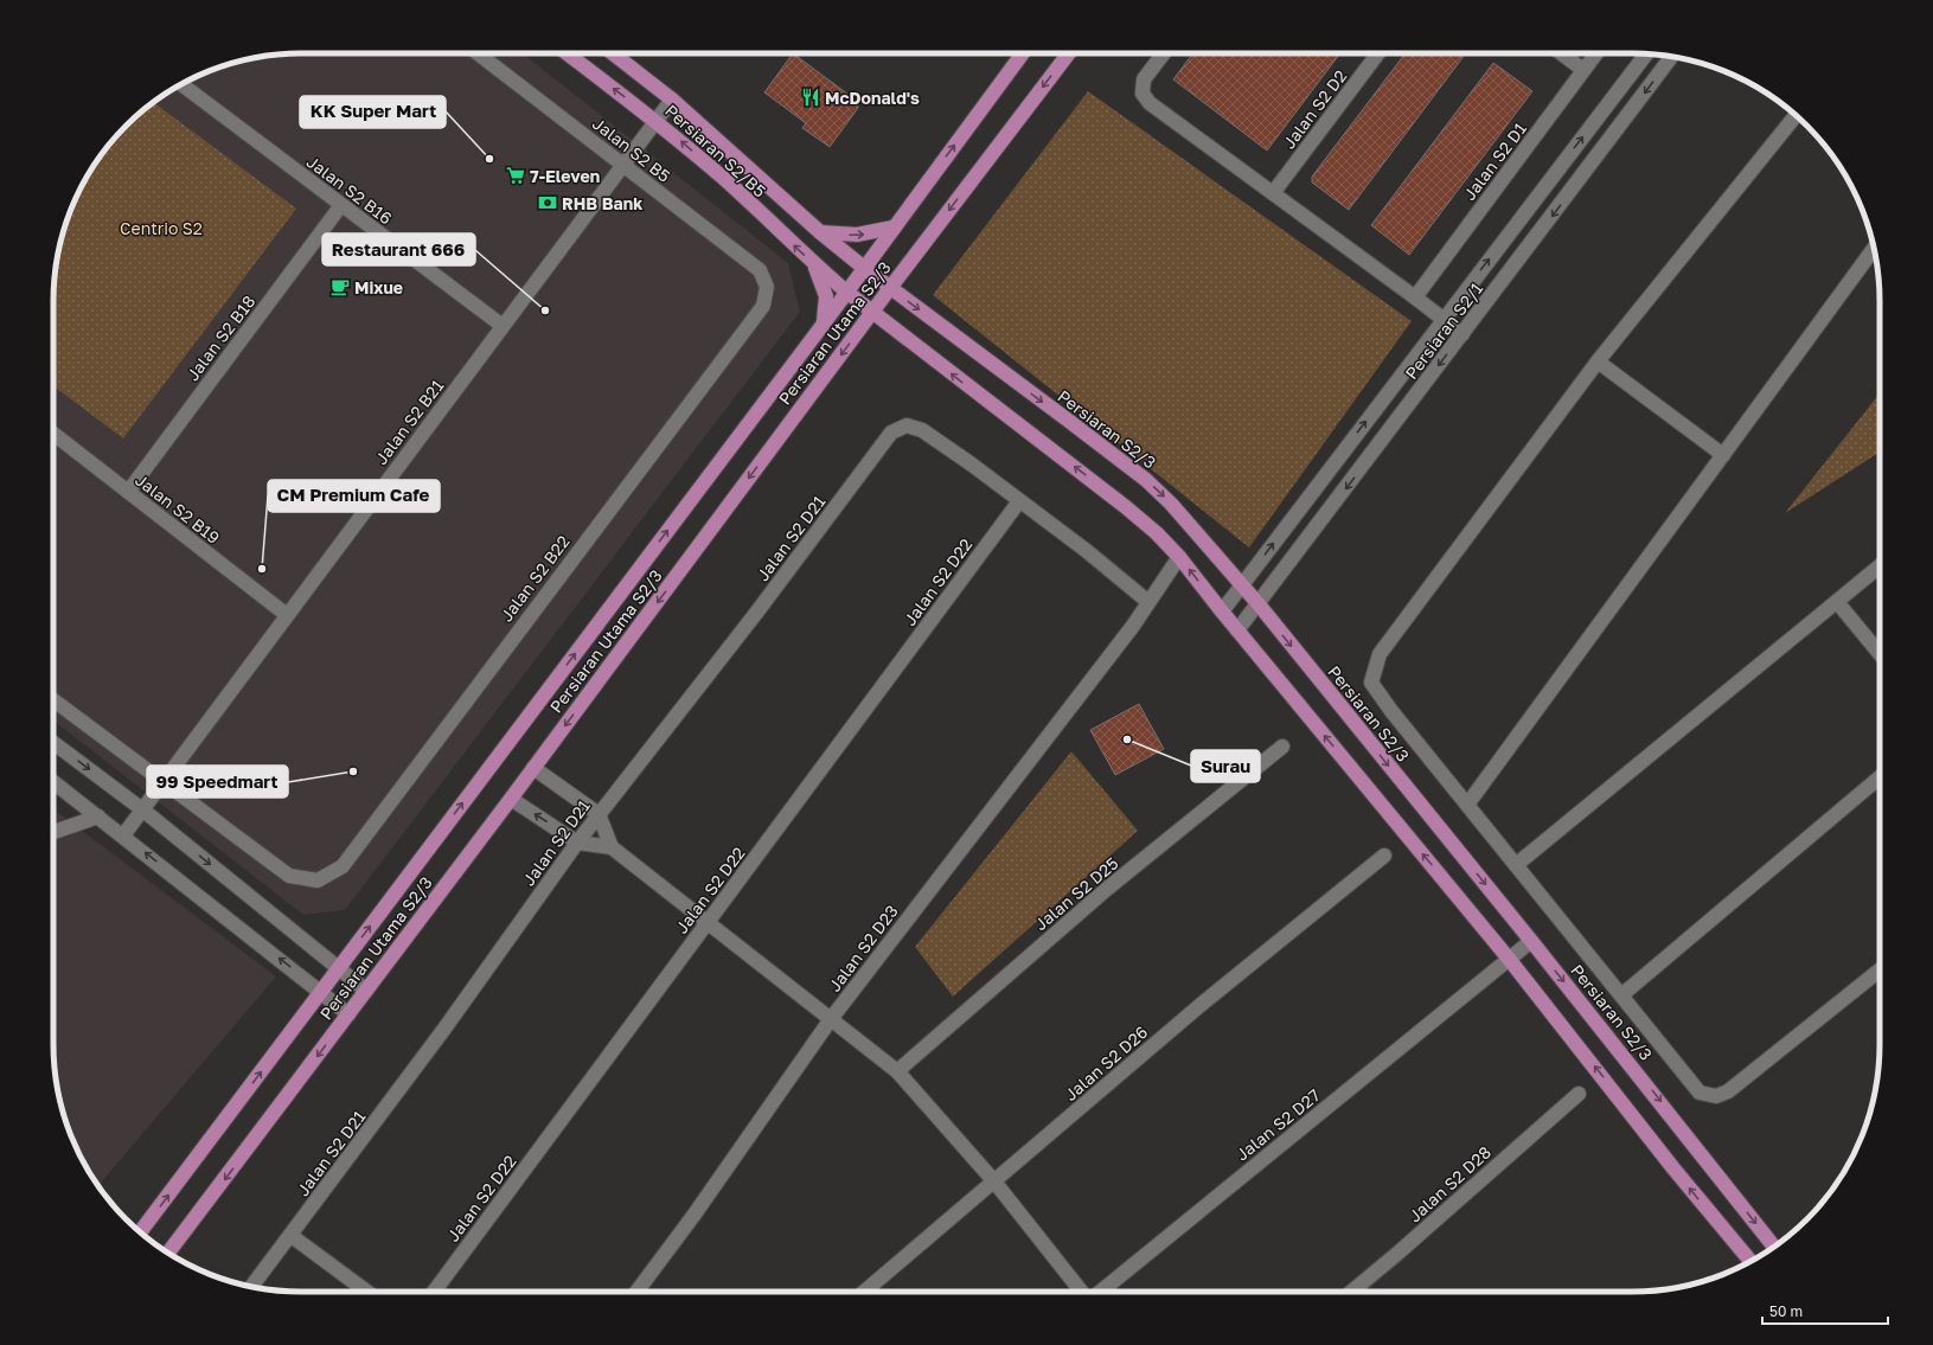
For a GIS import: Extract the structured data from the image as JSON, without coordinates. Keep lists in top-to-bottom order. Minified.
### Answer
{"streets":{"main road":["Persiaran S2/B5","Persiaran Utama S2/3","Persiaran S2/3"],"street":["Jalan S2 D2","Jalan S2 B5","Jalan S2 D1","Jalan S2 B16","Persiaran S2/1","Jalan S2 B18","Jalan S2 B21","Jalan S2 B19","Jalan S2 D21","Jalan S2 B22","Jalan S2 D22","Jalan S2 D25","Jalan S2 D23","Jalan S2 D26","Jalan S2 D27","Jalan S2 D28"]},"crossings":[["Jalan S2 B5","Jalan S2 B21"],["Jalan S2 B5","Jalan S2 B22"],["Persiaran S2/B5","Persiaran S2/1"],["Persiaran S2/B5","Persiaran Utama S2/3"],["Persiaran S2/B5","Jalan S2 B21"],["Persiaran S2/B5","Persiaran S2/3"],["Persiaran S2/B5","Jalan S2 D23"],["Persiaran S2/B5","Jalan S2 D27"],["Jalan S2 B16","Jalan S2 B18"],["Jalan S2 B16","Jalan S2 B21"],["Persiaran S2/1","Persiaran S2/3"],["Persiaran Utama S2/3","Persiaran S2/3"],["Jalan S2 B18","Jalan S2 B19"],["Jalan S2 B21","Jalan S2 B19"],["Jalan S2 B21","Jalan S2 B22"],["Persiaran S2/3","Jalan S2 D27"],["Jalan S2 D21","Jalan S2 D22"]],"one_way":["Persiaran S2/B5","Persiaran S2/3"],"parks":["Centrio S2"],"places":{"restaurant":["McDonald's"],"other":["KK Super Mart","Restaurant 666","CM Premium Cafe","Surau","99 Speedmart"],"supermarket":["7-Eleven"],"bank":["RHB Bank"],"cafe":["Mixue"]},"scale_bar":"50 m"}
